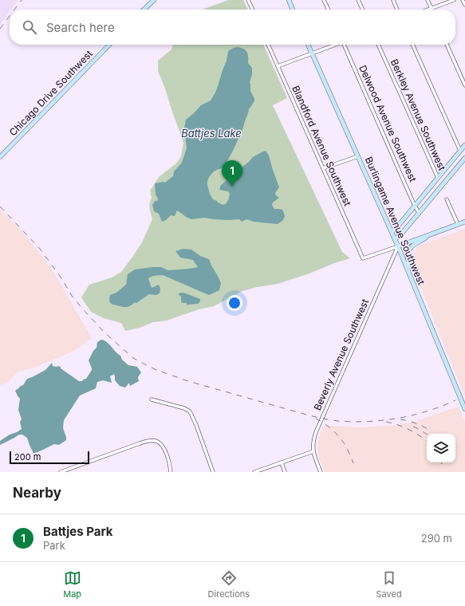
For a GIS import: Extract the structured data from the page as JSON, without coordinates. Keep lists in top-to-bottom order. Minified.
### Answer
{"streets":{"street":["Chicago Drive Southwest","Berkley Avenue Southwest","Delwood Avenue Southwest","Blandford Avenue Southwest","Burlingame Avenue Southwest","Beverly Avenue Southwest"]},"crossings":[["Blandford Avenue Southwest","Burlingame Avenue Southwest"],["Blandford Avenue Southwest","Beverly Avenue Southwest"],["Burlingame Avenue Southwest","Beverly Avenue Southwest"]],"water":["Battjes Lake"],"scale_bar":"200 m","page":{"search":"Search here","pins":"1","scale":"200 m","heading":"Nearby","list":[{"mark":"1","name":"Battjes Park","note":"Park","value":"290 m"}],"nav":["Map","Directions","Saved"]}}
